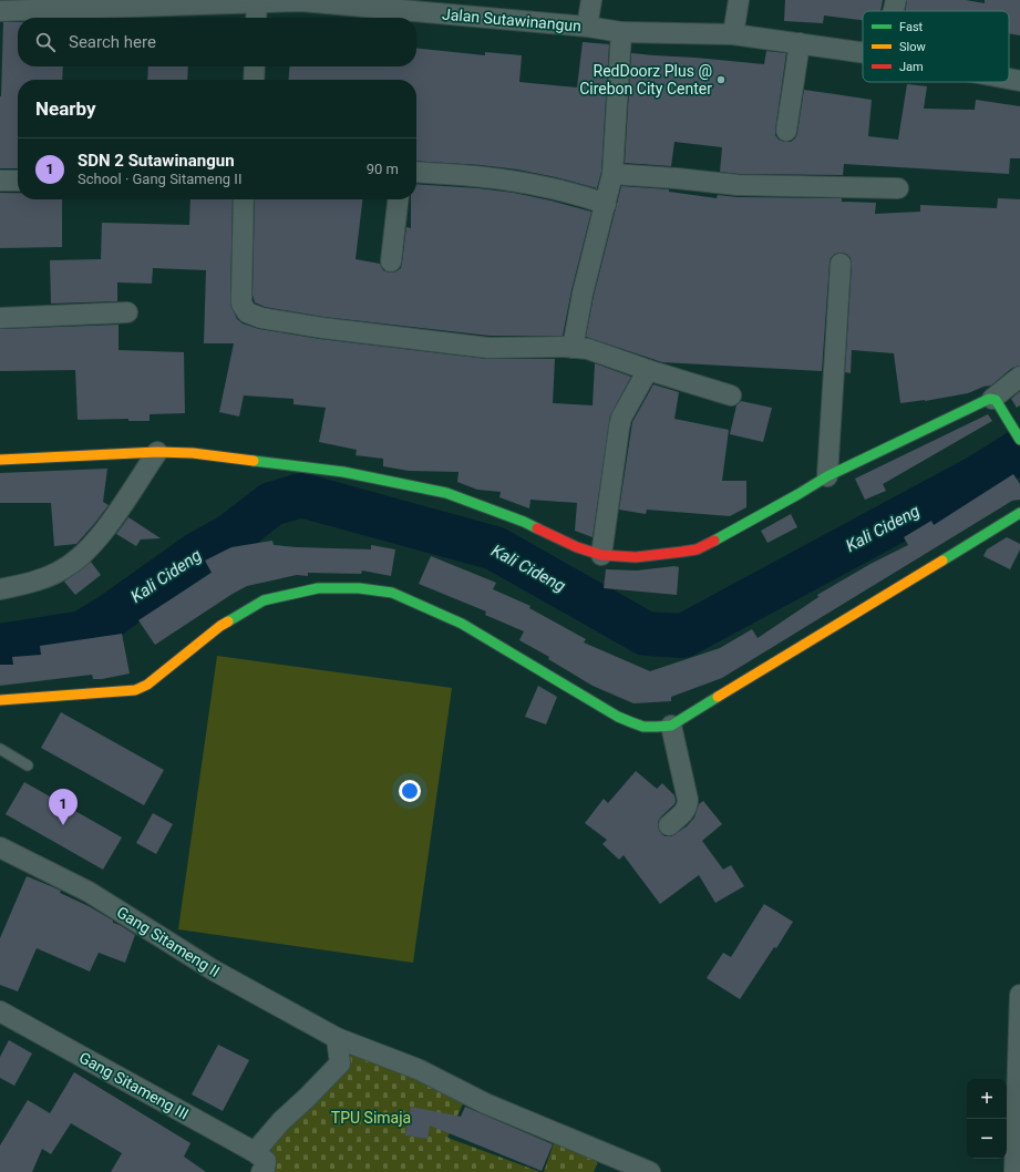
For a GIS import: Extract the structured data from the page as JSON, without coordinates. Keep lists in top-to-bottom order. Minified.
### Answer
{"streets":{"street":["Jalan Sutawinangun","Gang Sitameng II","Gang Sitameng III"]},"water":["Kali Cideng"],"parks":["TPU Simaja"],"places":["RedDoorz Plus @ Cirebon City Center"],"legend":["Fast","Slow","Jam"],"page":{"search":"Search here","heading":"Nearby","list":[{"mark":"1","name":"SDN 2 Sutawinangun","note":"School · Gang Sitameng II","value":"90 m"}],"pins":"1","map_buttons":["+","−"]}}
